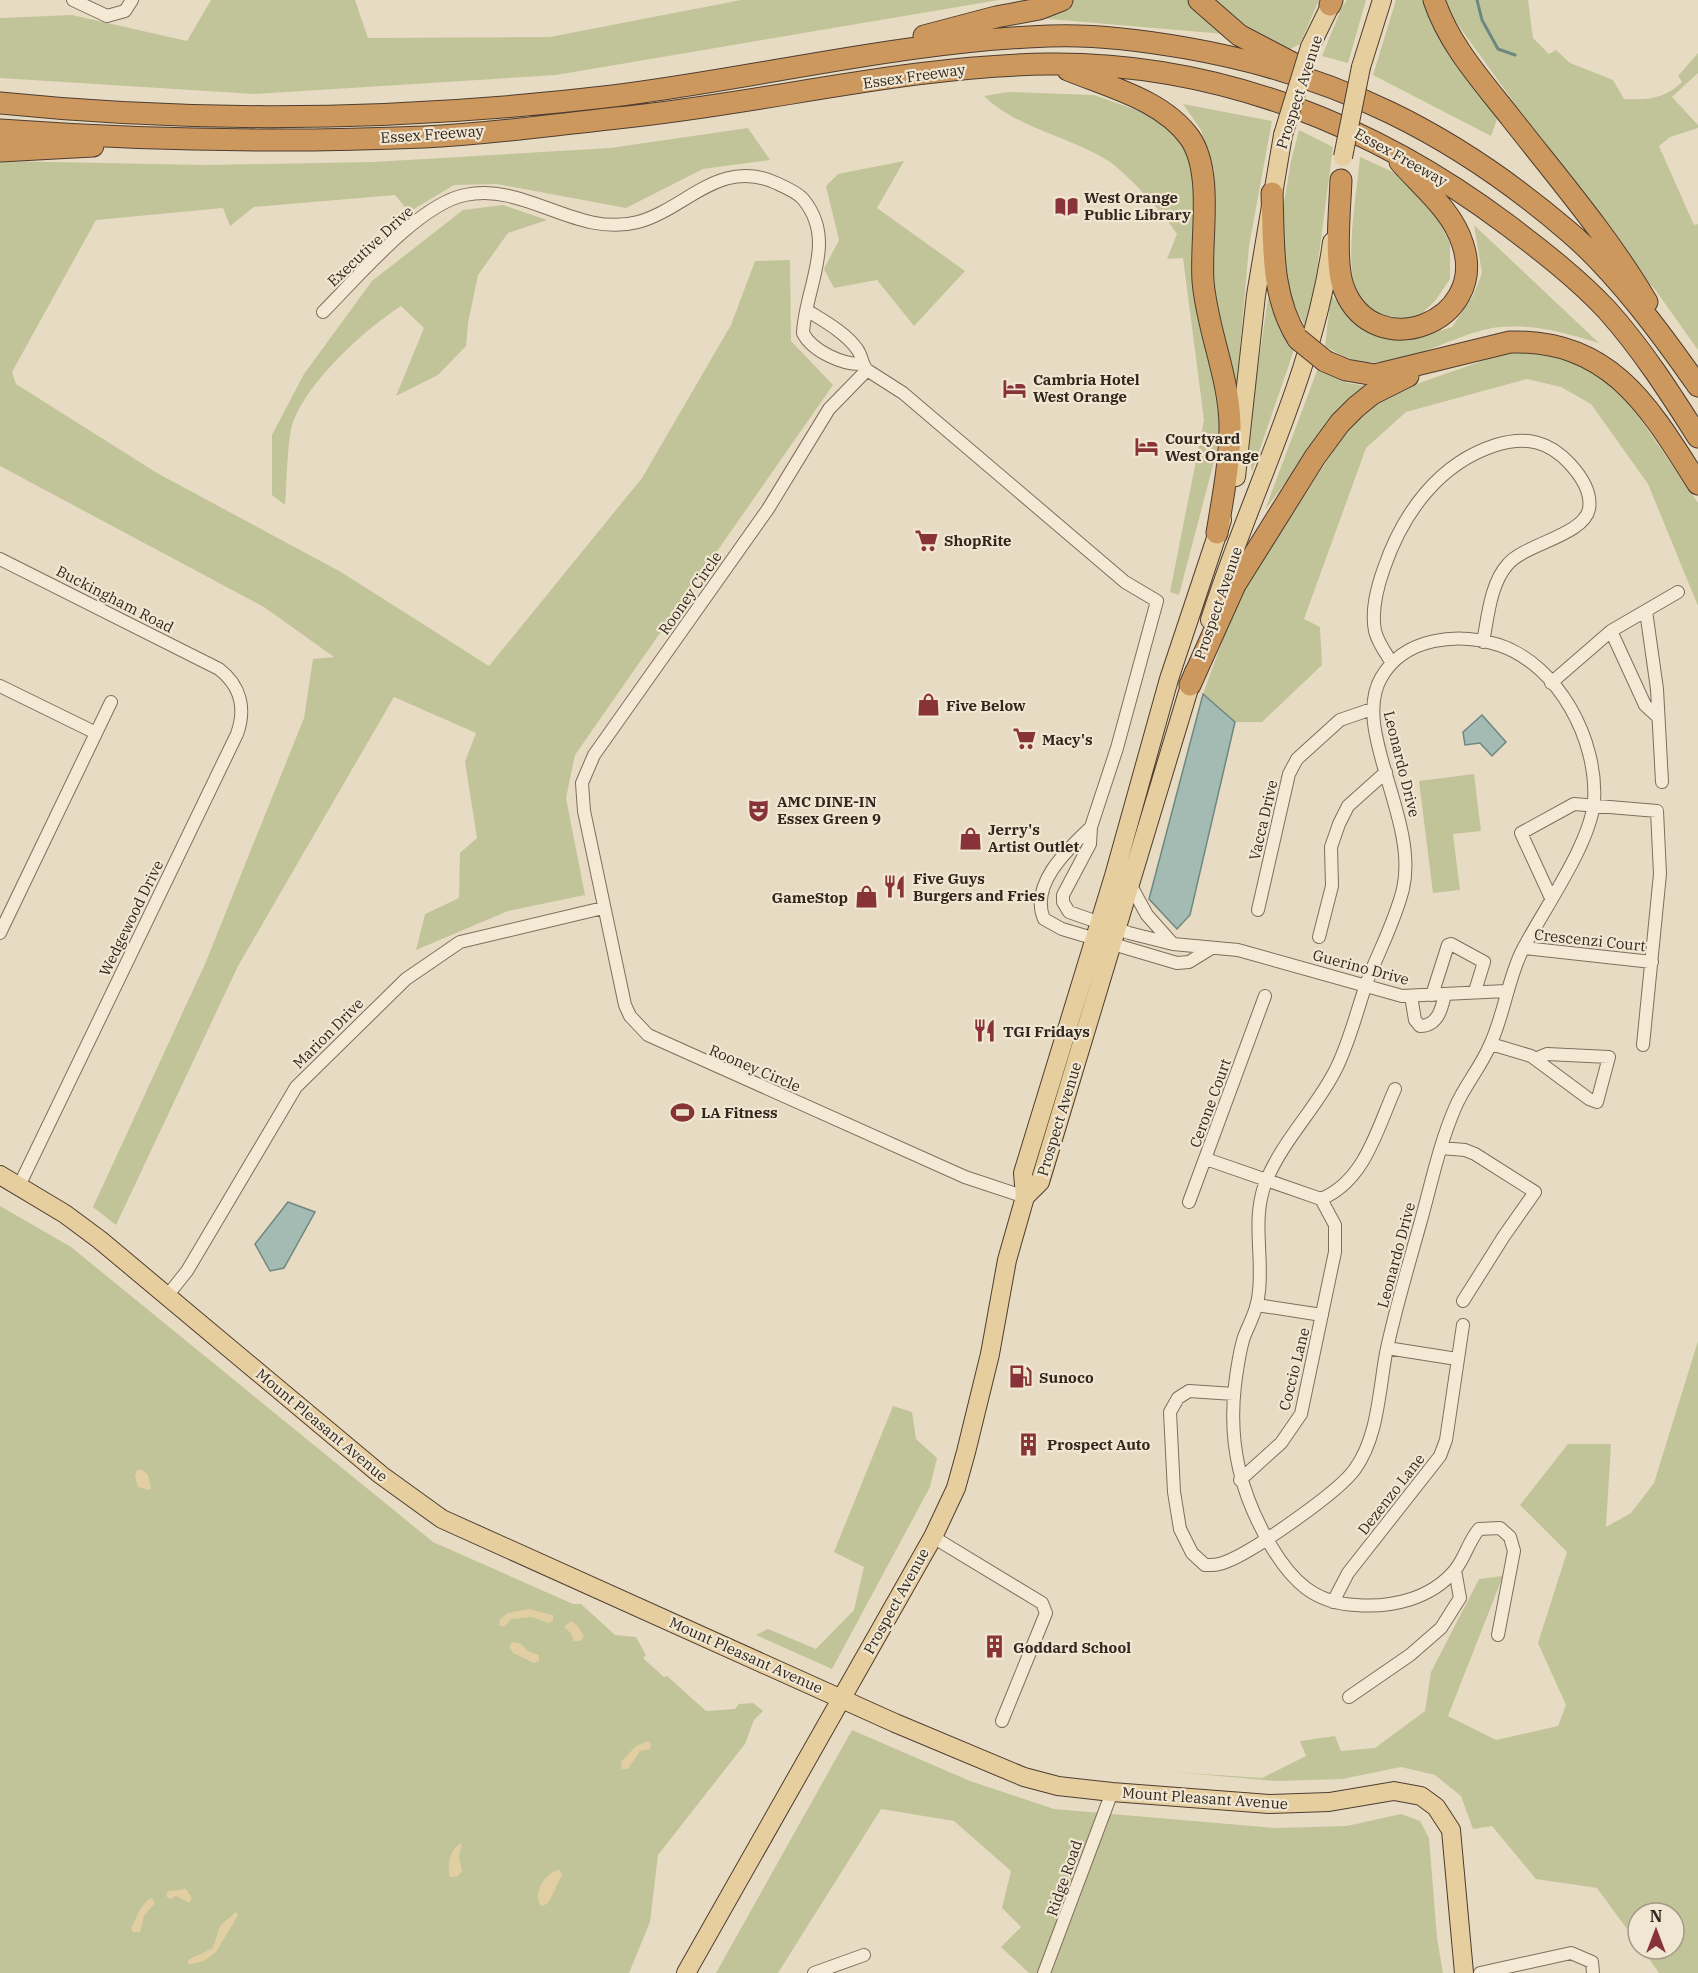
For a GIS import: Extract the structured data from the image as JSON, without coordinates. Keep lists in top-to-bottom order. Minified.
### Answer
{"streets":{"highway":["Essex Freeway"],"main road":["Prospect Avenue","Mount Pleasant Avenue"],"street":["Executive Drive","Rooney Circle","Buckingham Road","Leonardo Drive","Vacca Drive","Wedgewood Drive","Crescenzi Court","Guerino Drive","Marion Drive","Cerone Court","Coccio Lane","Dezenzo Lane","Ridge Road"]},"crossings":[["Prospect Avenue","Rooney Circle"],["Prospect Avenue","Guerino Drive"],["Prospect Avenue","Mount Pleasant Avenue"],["Executive Drive","Rooney Circle"],["Rooney Circle","Marion Drive"],["Buckingham Road","Wedgewood Drive"],["Leonardo Drive","Vacca Drive"],["Leonardo Drive","Crescenzi Court"],["Leonardo Drive","Guerino Drive"],["Leonardo Drive","Cerone Court"],["Leonardo Drive","Coccio Lane"],["Leonardo Drive","Dezenzo Lane"],["Wedgewood Drive","Mount Pleasant Avenue"],["Marion Drive","Mount Pleasant Avenue"],["Cerone Court","Coccio Lane"],["Mount Pleasant Avenue","Ridge Road"]],"places":{"library":["West Orange Public Library"],"hotel":["Cambria Hotel West Orange","Courtyard West Orange"],"supermarket":["ShopRite","Macy's"],"shop":["Five Below","Jerry's Artist Outlet","GameStop"],"theatre":["AMC DINE-IN Essex Green 9"],"restaurant":["Five Guys Burgers and Fries","TGI Fridays"],"sports":["LA Fitness"],"fuel station":["Sunoco"],"building":["Prospect Auto","Goddard School"]},"north":"top"}
